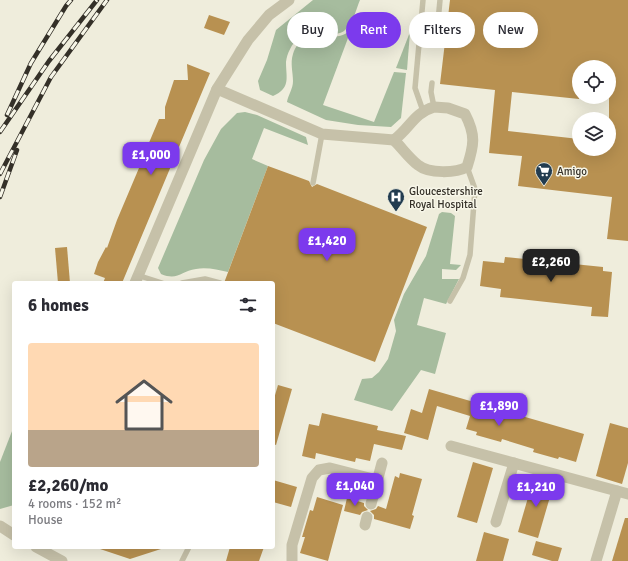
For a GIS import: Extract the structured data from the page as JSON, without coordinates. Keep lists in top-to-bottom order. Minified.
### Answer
{"places":{"supermarket":["Amigo"],"hospital":["Gloucestershire Royal Hospital"]},"page":{"chip":["Buy","Rent","Filters","New"],"price":["£1,000","£1,420","£2,260","£1,890","£1,040","£1,210"],"heading":"6 homes","list":[{"name":"£2,260/mo","note":"4 rooms · 152 m² · House"}]}}
